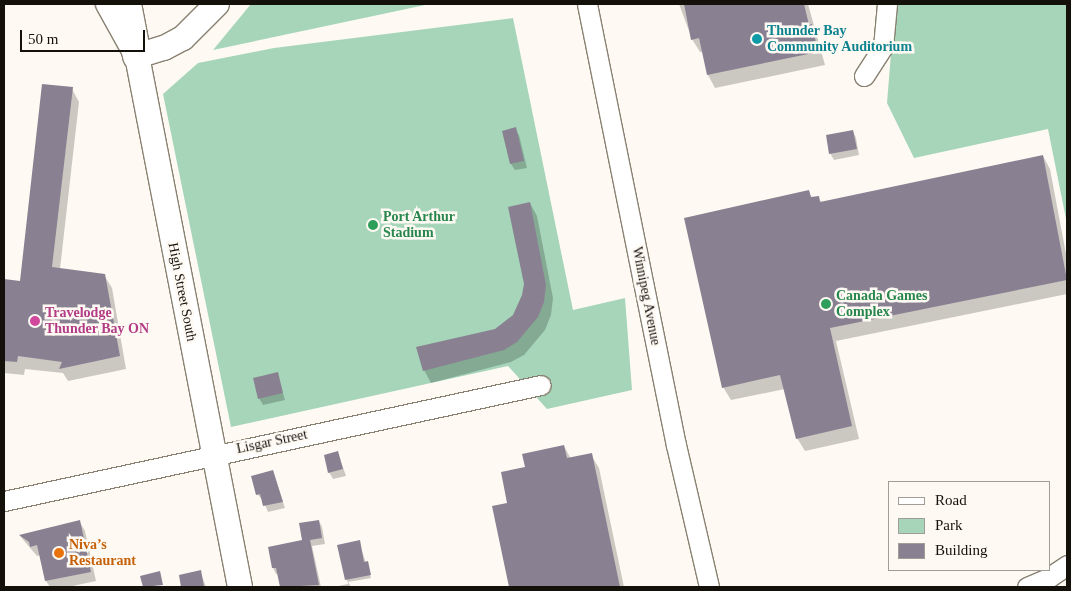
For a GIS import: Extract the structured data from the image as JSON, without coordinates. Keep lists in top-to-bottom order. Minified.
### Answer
{"streets":{"street":["High Street South","Winnipeg Avenue","Lisgar Street"]},"crossings":[["High Street South","Lisgar Street"]],"places":["Thunder Bay Community Auditorium","Port Arthur Stadium","Canada Games Complex","Travelodge Thunder Bay ON","Niva’s Restaurant"],"legend":["Road","Park","Building"],"scale_bar":"50 m"}
